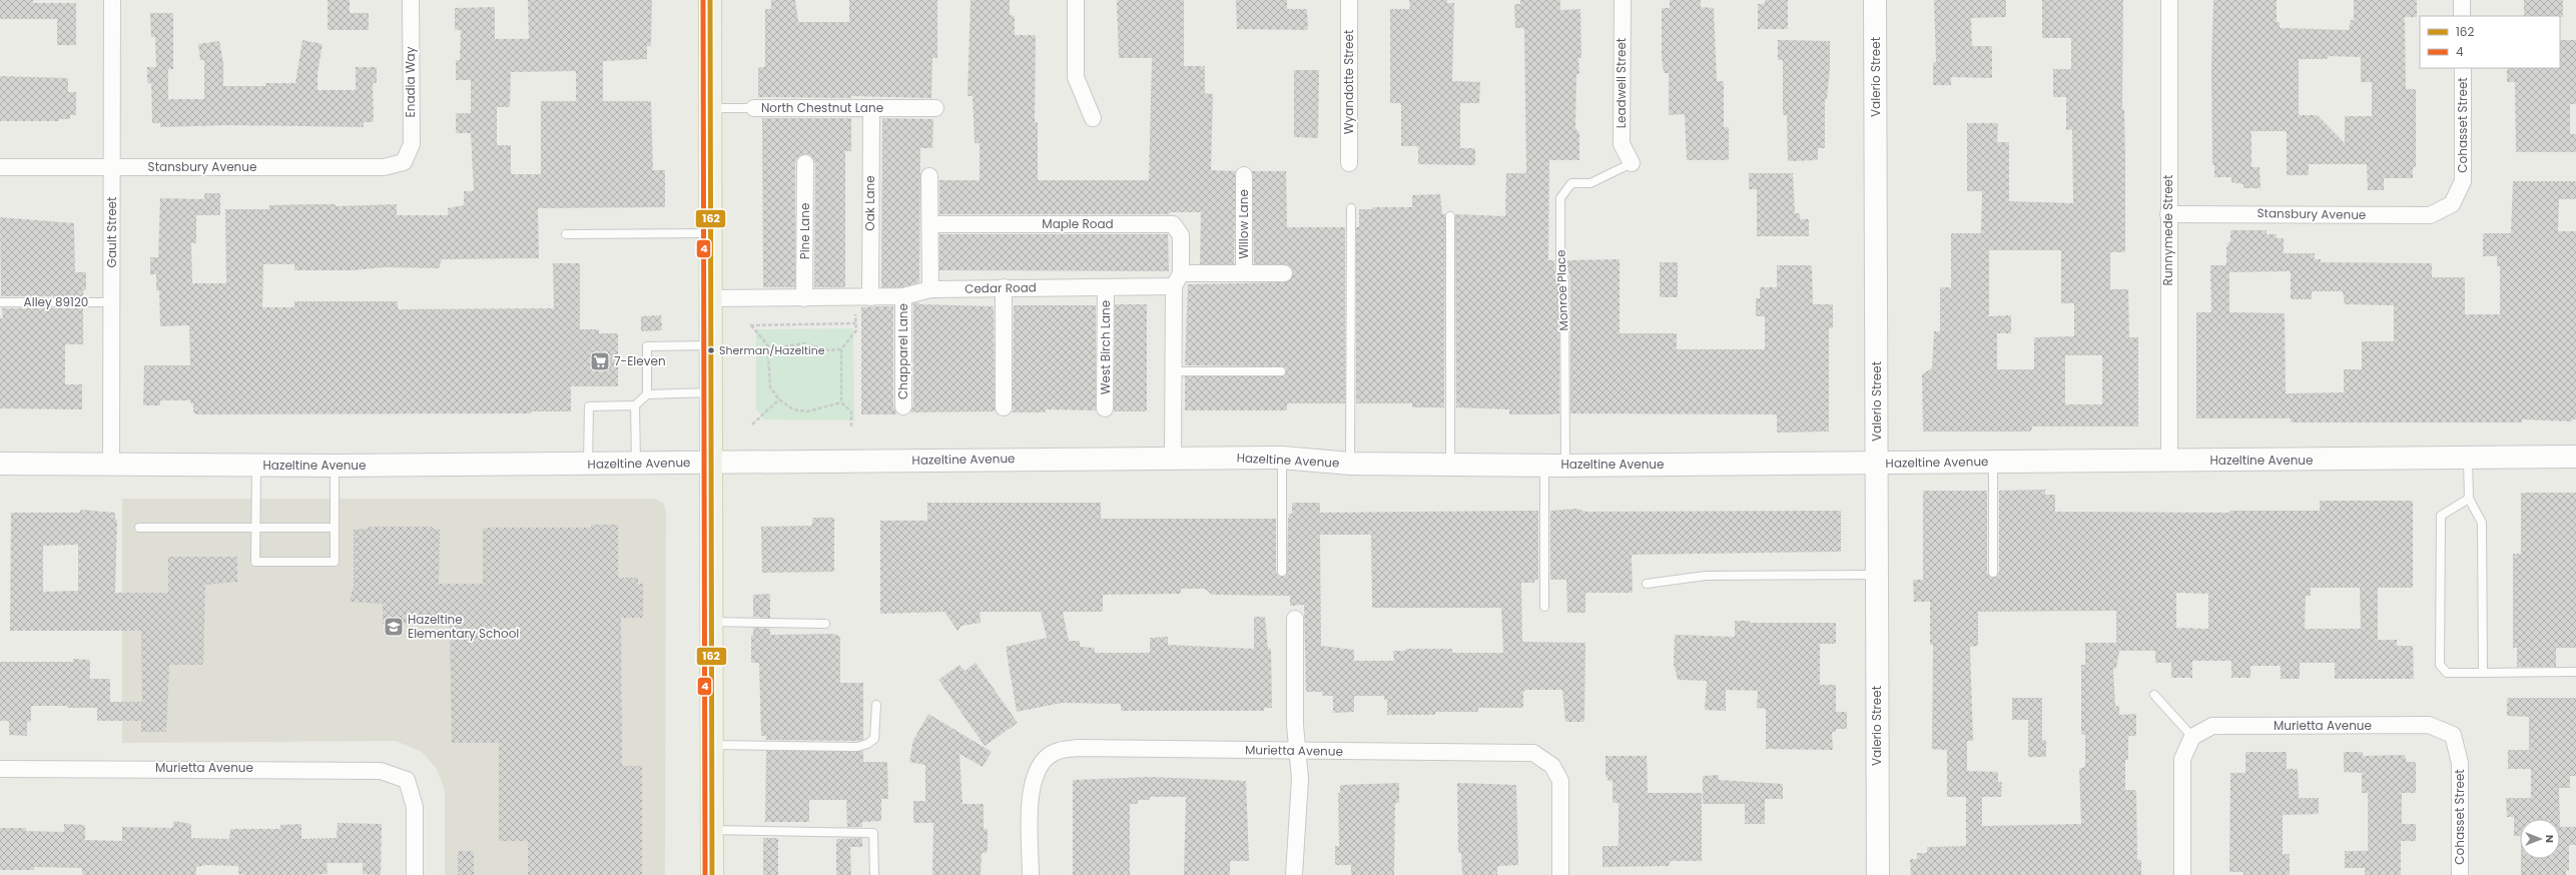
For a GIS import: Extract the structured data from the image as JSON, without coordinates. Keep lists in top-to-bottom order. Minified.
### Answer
{"streets":{"street":["Valerio Street","Enadia Way","Wyandotte Street","Leadwell Street","North Chestnut Lane","Cohasset Street","Stansbury Avenue","Oak Lane","Maple Road","Willow Lane","Runnymede Street","Pine Lane","Gault Street","Cedar Road","West Birch Lane","Chapparel Lane","Hazeltine Avenue","Murietta Avenue"],"lane":["Monroe Place","Alley 89120"]},"crossings":[["Valerio Street","Hazeltine Avenue"],["Enadia Way","Stansbury Avenue"],["Leadwell Street","Monroe Place"],["North Chestnut Lane","Oak Lane"],["Cohasset Street","Stansbury Avenue"],["Cohasset Street","Murietta Avenue"],["Stansbury Avenue","Runnymede Street"],["Stansbury Avenue","Gault Street"],["Oak Lane","Cedar Road"],["Maple Road","Cedar Road"],["Maple Road","Hazeltine Avenue"],["Willow Lane","Cedar Road"],["Runnymede Street","Hazeltine Avenue"],["Pine Lane","Cedar Road"],["Gault Street","Alley 89120"],["Gault Street","Hazeltine Avenue"],["Cedar Road","West Birch Lane"],["Cedar Road","Chapparel Lane"],["Monroe Place","Hazeltine Avenue"]],"places":{"other":["Sherman/Hazeltine"],"supermarket":["7-Eleven"],"school or university":["Hazeltine Elementary School"]},"lines":["transit line 162","transit line 4"],"legend":["162","4"],"north":"right"}
